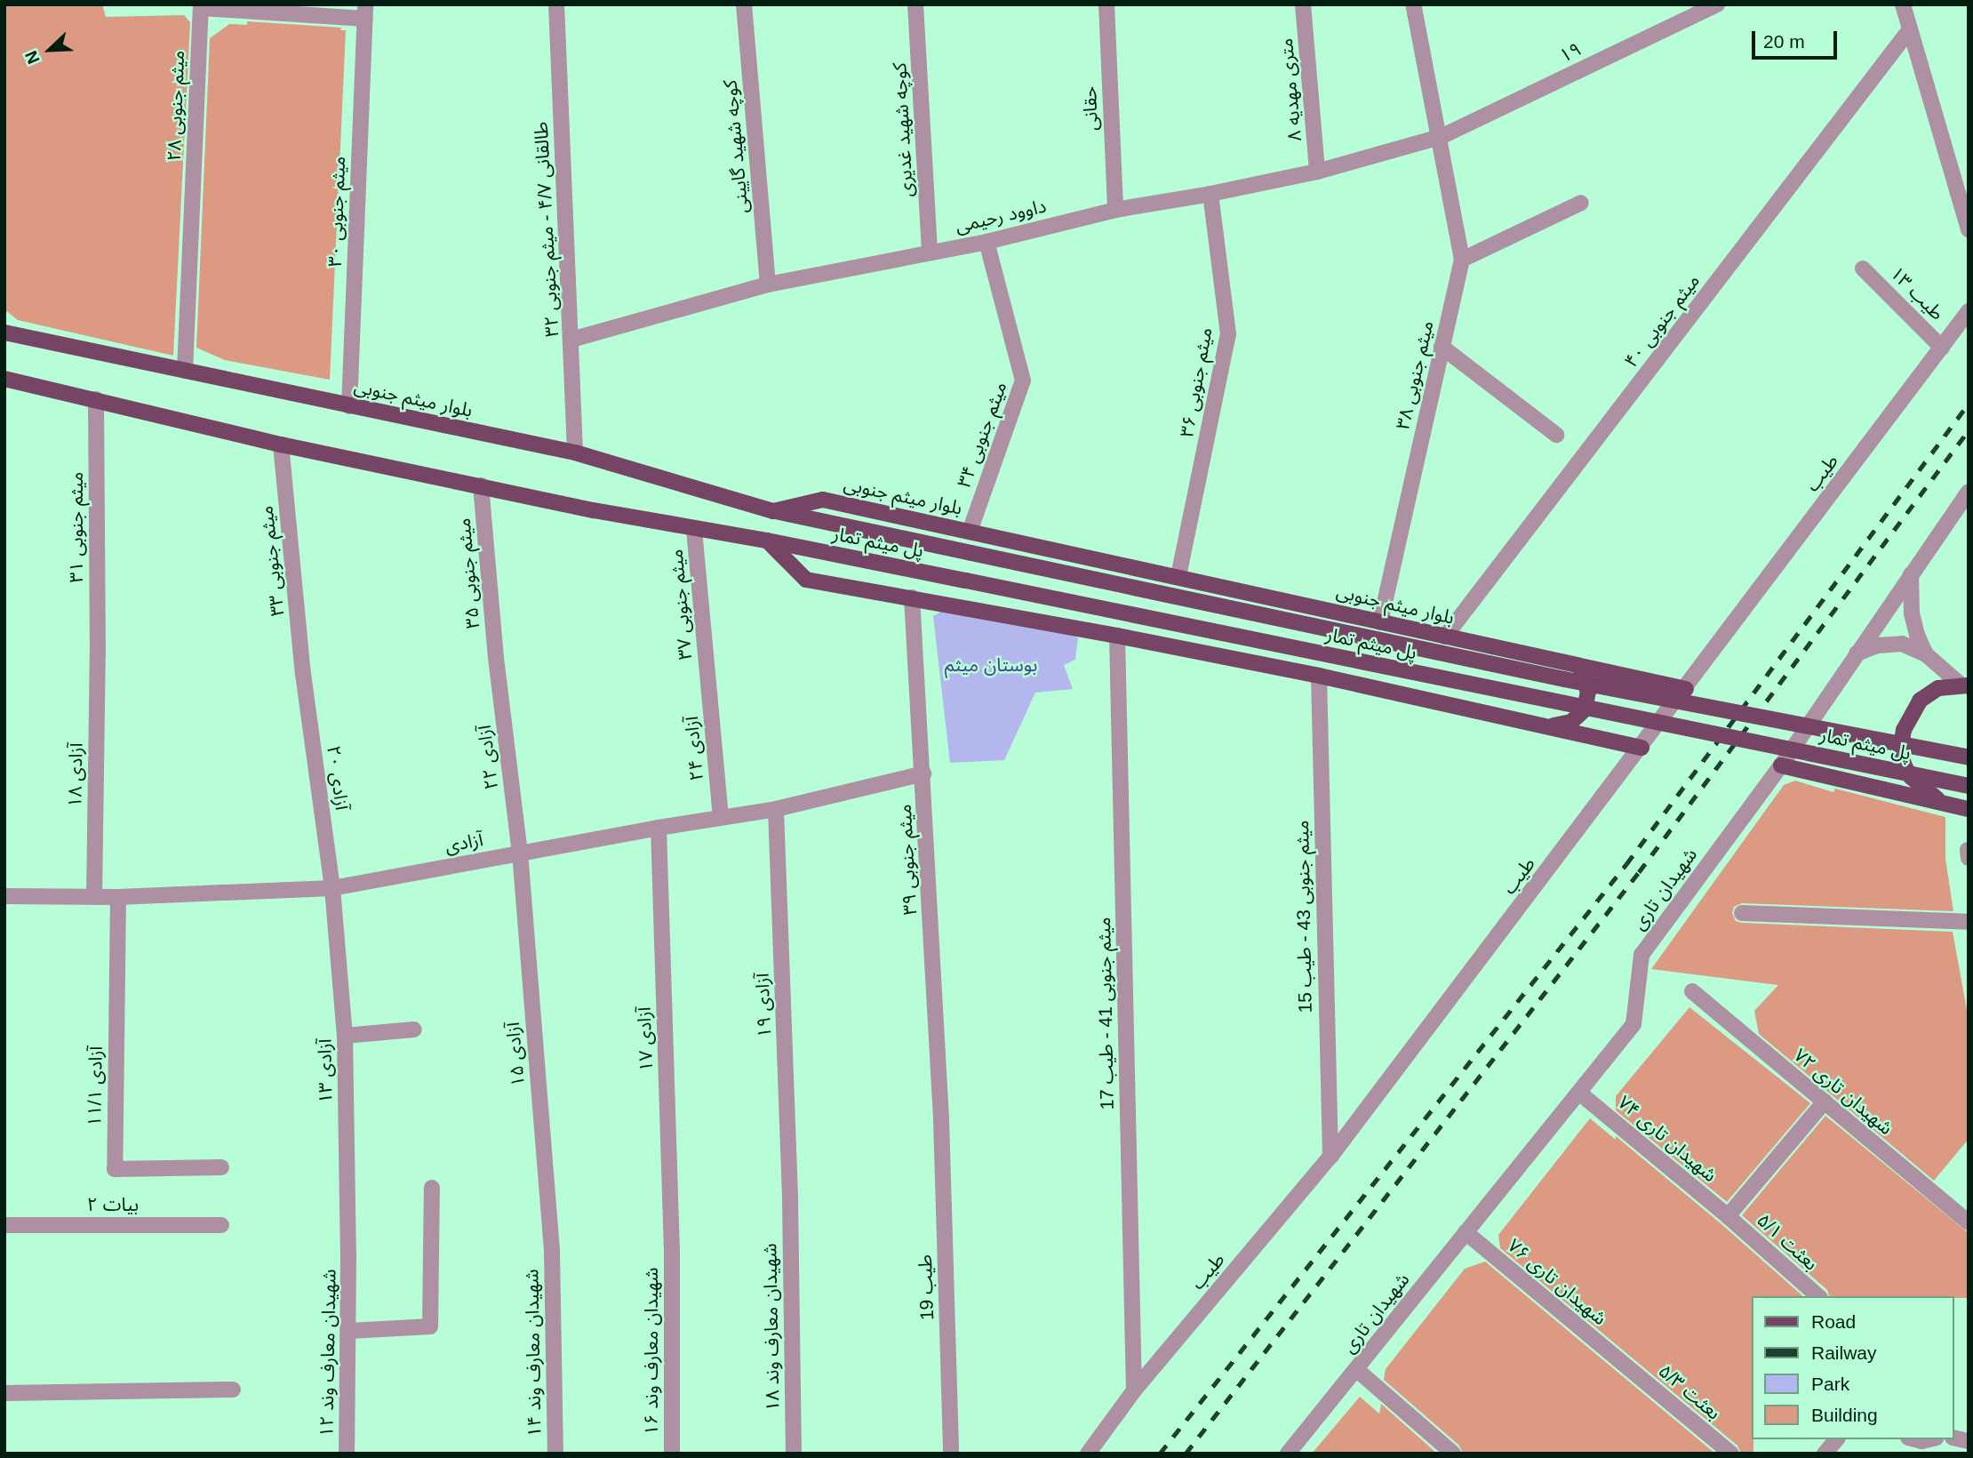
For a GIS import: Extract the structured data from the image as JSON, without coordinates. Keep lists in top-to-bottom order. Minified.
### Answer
{"streets":{"main road":["بلوار میثم جنوبی","پل میثم تمار"],"street":["۱۹","۸ متری مهدیه","میثم جنوبی ۲۸","حقانی","کوچه شهید غدیری","کوچه شهید گایینی","میثم جنوبی ۳۰","داوود رحیمی","طالقانی ۴/۷ - میثم جنوبی ۳۲","طیب ۱۳","میثم جنوبی ۴۰","میثم جنوبی ۳۸","میثم جنوبی ۳۶","میثم جنوبی ۳۴","طیب","میثم جنوبی ۳۱","میثم جنوبی ۳۳","میثم جنوبی ۳۵","میثم جنوبی ۳۷","آزادی ۲۴","آزادی ۲۲","آزادی ۱۸","آزادی ۲۰","آزادی","میثم جنوبی ۳۹","شهیدان تاری","میثم جنوبی 43 - طیب 15","آزادی ۱۹","میثم جنوبی 41 - طیب 17","آزادی ۱۷","آزادی ۱۵","آزادی ۱۳","آزادی ۱۱/۱","شهیدان تاری ۷۲","شهیدان تاری ۷۴","بیات ۲","بعثت ۵/۱","شهیدان تاری ۷۶","طیب 19","شهیدان معارف وند ۱۸","شهیدان معارف وند ۱۶","شهیدان معارف وند ۱۲","شهیدان معارف وند ۱۴","بعثت ۵/۳"]},"crossings":[["۱۹","داوود رحیمی"],["۱۹","میثم جنوبی ۳۸"],["۸ متری مهدیه","داوود رحیمی"],["میثم جنوبی ۲۸","میثم جنوبی ۳۰"],["میثم جنوبی ۲۸","بلوار میثم جنوبی"],["حقانی","داوود رحیمی"],["کوچه شهید غدیری","داوود رحیمی"],["کوچه شهید گایینی","داوود رحیمی"],["میثم جنوبی ۳۰","بلوار میثم جنوبی"],["داوود رحیمی","طالقانی ۴/۷ - میثم جنوبی ۳۲"],["داوود رحیمی","میثم جنوبی ۳۸"],["داوود رحیمی","میثم جنوبی ۳۶"],["داوود رحیمی","میثم جنوبی ۳۴"],["طالقانی ۴/۷ - میثم جنوبی ۳۲","بلوار میثم جنوبی"],["طیب ۱۳","طیب"],["میثم جنوبی ۴۰","بلوار میثم جنوبی"],["میثم جنوبی ۳۸","بلوار میثم جنوبی"],["میثم جنوبی ۳۶","بلوار میثم جنوبی"],["بلوار میثم جنوبی","میثم جنوبی ۳۴"],["بلوار میثم جنوبی","طیب"],["بلوار میثم جنوبی","پل میثم تمار"],["طیب","میثم جنوبی 43 - طیب 15"],["طیب","میثم جنوبی 41 - طیب 17"],["میثم جنوبی ۳۱","آزادی ۱۸"],["میثم جنوبی ۳۳","آزادی ۲۰"],["میثم جنوبی ۳۵","آزادی ۲۲"],["میثم جنوبی ۳۷","آزادی ۲۴"],["آزادی ۲۴","آزادی"],["آزادی ۲۲","آزادی"],["آزادی ۲۲","آزادی ۱۵"],["آزادی ۱۸","آزادی"],["آزادی ۲۰","آزادی"],["آزادی ۲۰","آزادی ۱۳"],["آزادی","میثم جنوبی ۳۹"],["آزادی","آزادی ۱۹"],["آزادی","آزادی ۱۷"],["آزادی","آزادی ۱۵"],["آزادی","آزادی ۱۳"],["آزادی","آزادی ۱۱/۱"],["میثم جنوبی ۳۹","طیب 19"],["شهیدان تاری","شهیدان تاری ۷۴"],["شهیدان تاری","شهیدان تاری ۷۶"],["آزادی ۱۹","شهیدان معارف وند ۱۸"],["آزادی ۱۷","شهیدان معارف وند ۱۶"],["آزادی ۱۵","شهیدان معارف وند ۱۴"],["آزادی ۱۳","شهیدان معارف وند ۱۲"],["شهیدان تاری ۷۴","بعثت ۵/۱"],["شهیدان تاری ۷۶","بعثت ۵/۳"]],"parks":["بوستان میثم"],"legend":["Road","Railway","Park","Building"],"scale_bar":"20 m","north":"bottom left"}
